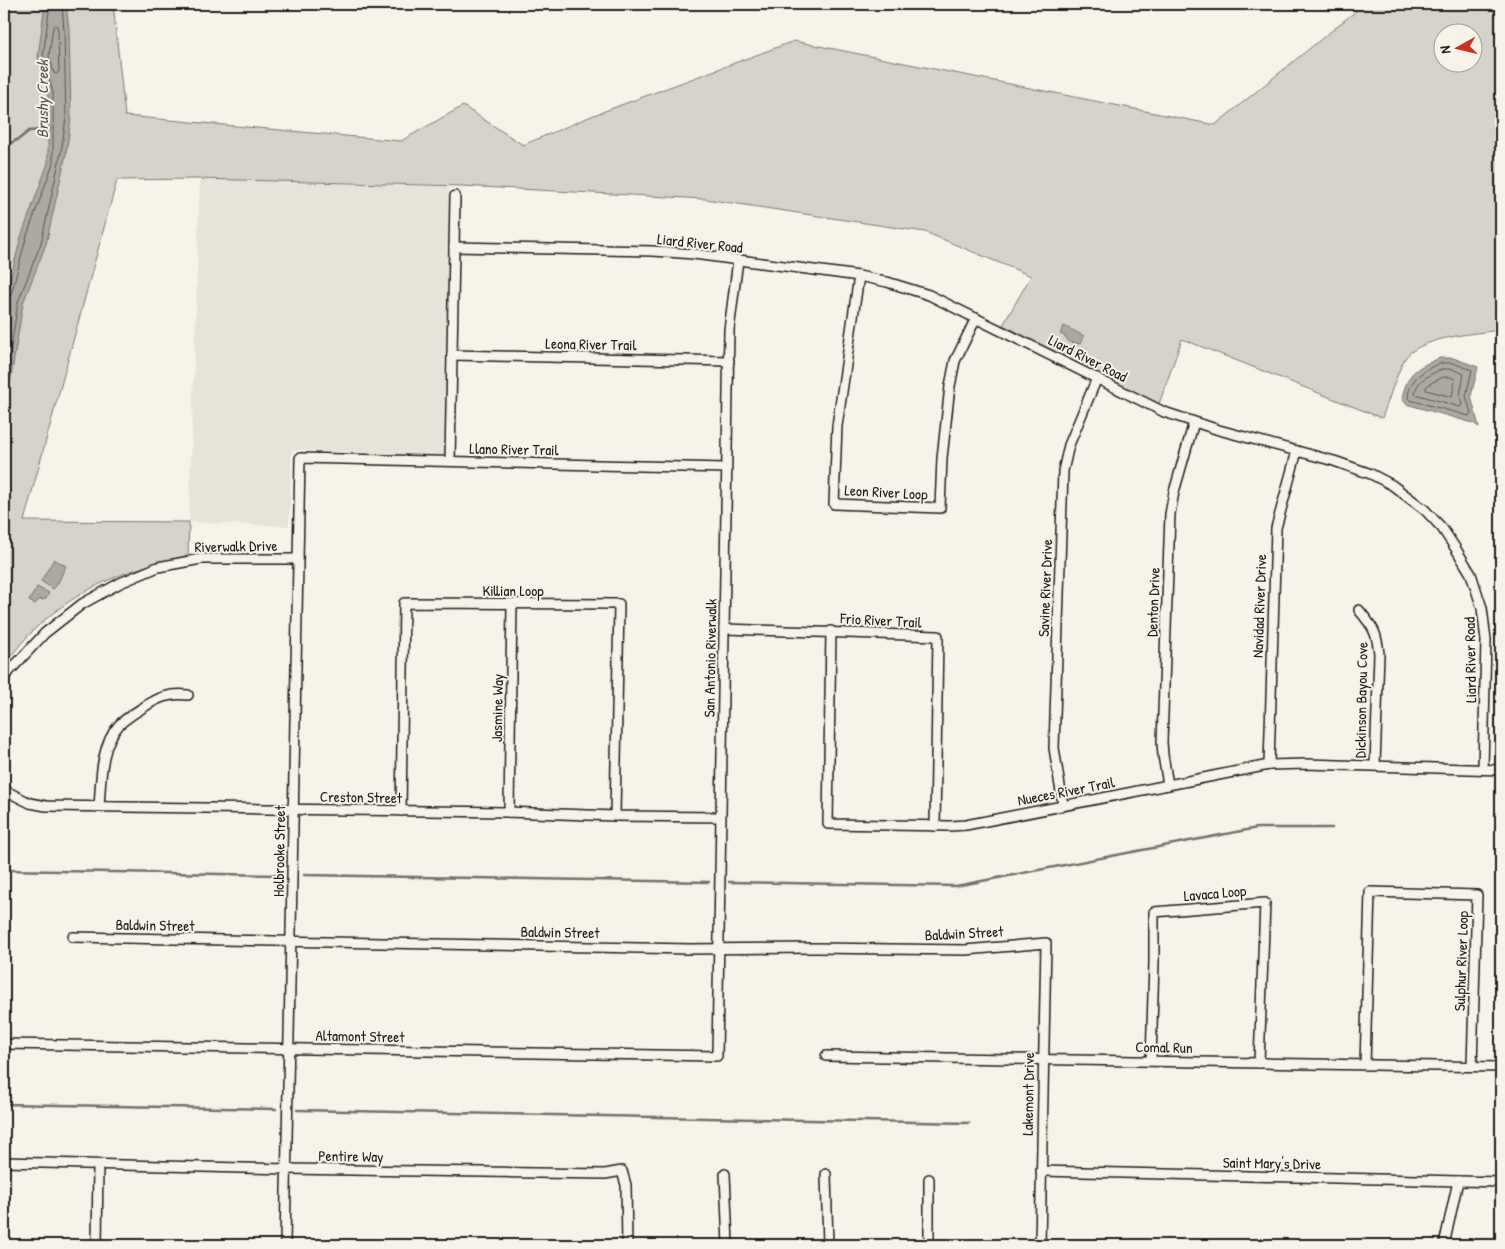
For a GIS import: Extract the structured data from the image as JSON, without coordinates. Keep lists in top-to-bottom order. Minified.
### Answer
{"streets":{"street":["Liard River Road","Leona River Trail","Llano River Trail","Leon River Loop","Riverwalk Drive","Savine River Drive","Killian Loop","Denton Drive","Navidad River Drive","Frio River Trail","San Antonio Riverwalk","Dickinson Bayou Cove","Jasmine Way","Nueces River Trail","Creston Street","Holbrooke Street","Lavaca Loop","Baldwin Street","Sulphur River Loop","Altamont Street","Comal Run","Lakemont Drive","Pentire Way","Saint Mary's Drive"]},"crossings":[["Liard River Road","Leon River Loop"],["Liard River Road","Savine River Drive"],["Liard River Road","Denton Drive"],["Liard River Road","Navidad River Drive"],["Liard River Road","San Antonio Riverwalk"],["Liard River Road","Nueces River Trail"],["Leona River Trail","San Antonio Riverwalk"],["Llano River Trail","San Antonio Riverwalk"],["Llano River Trail","Holbrooke Street"],["Riverwalk Drive","Holbrooke Street"],["Savine River Drive","Nueces River Trail"],["Killian Loop","Jasmine Way"],["Killian Loop","Creston Street"],["Denton Drive","Nueces River Trail"],["Navidad River Drive","Nueces River Trail"],["Frio River Trail","San Antonio Riverwalk"],["Frio River Trail","Nueces River Trail"],["San Antonio Riverwalk","Creston Street"],["San Antonio Riverwalk","Baldwin Street"],["San Antonio Riverwalk","Altamont Street"],["Dickinson Bayou Cove","Nueces River Trail"],["Jasmine Way","Creston Street"],["Creston Street","Holbrooke Street"],["Holbrooke Street","Baldwin Street"],["Holbrooke Street","Altamont Street"],["Holbrooke Street","Pentire Way"],["Lavaca Loop","Comal Run"],["Baldwin Street","Lakemont Drive"],["Sulphur River Loop","Comal Run"],["Comal Run","Lakemont Drive"],["Lakemont Drive","Saint Mary's Drive"]],"water":["Brushy Creek"],"north":"left"}
